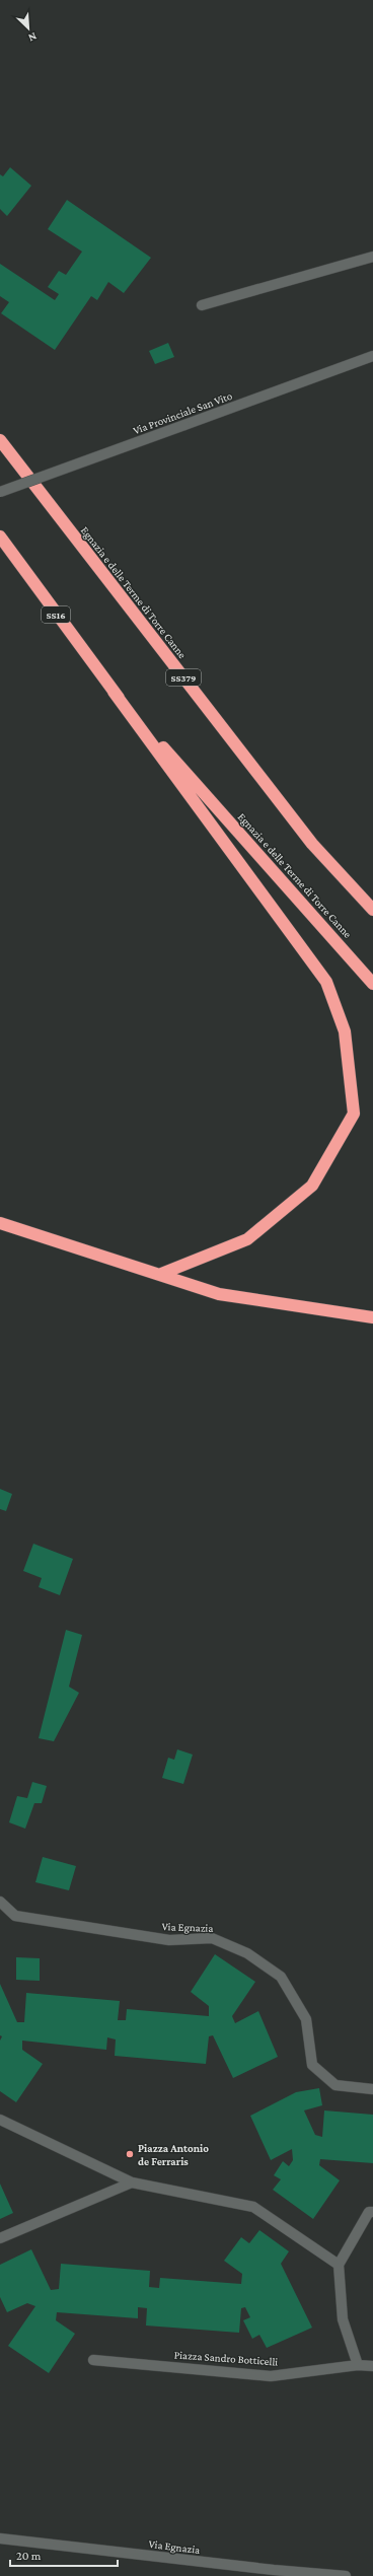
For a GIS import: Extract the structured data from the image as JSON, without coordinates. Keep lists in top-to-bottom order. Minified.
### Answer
{"streets":{"highway":["Egnazia e delle Terme di Torre Canne","SS16","SS379"],"street":["Via Provinciale San Vito","Via Egnazia","Piazza Sandro Botticelli"]},"places":["Piazza Antonio de Ferraris"],"scale_bar":"20 m","north":"bottom right"}
